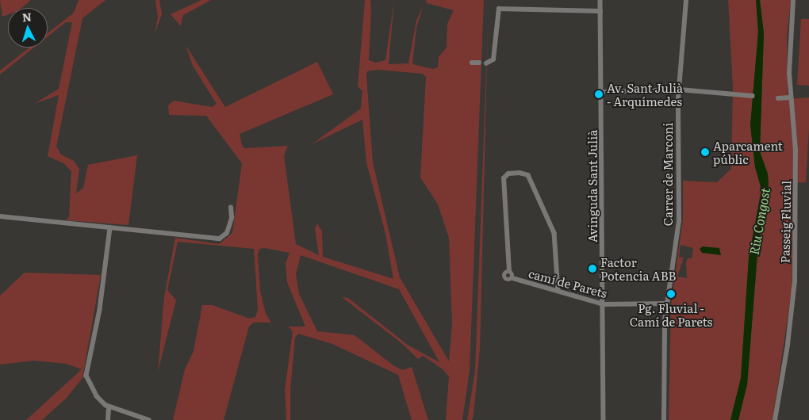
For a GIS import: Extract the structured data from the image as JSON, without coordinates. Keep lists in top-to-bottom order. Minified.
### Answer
{"streets":{"street":["Carrer de Marconi","Avinguda Sant Julià","Passeig Fluvial","camí de Parets"]},"crossings":[["Carrer de Marconi","camí de Parets"],["Avinguda Sant Julià","camí de Parets"]],"water":["Riu Congost"],"places":["Av. Sant Julià - Arquímedes","Aparcament públic","Factor Potencia ABB","Pg. Fluvial - Camí de Parets"],"north":"top"}
